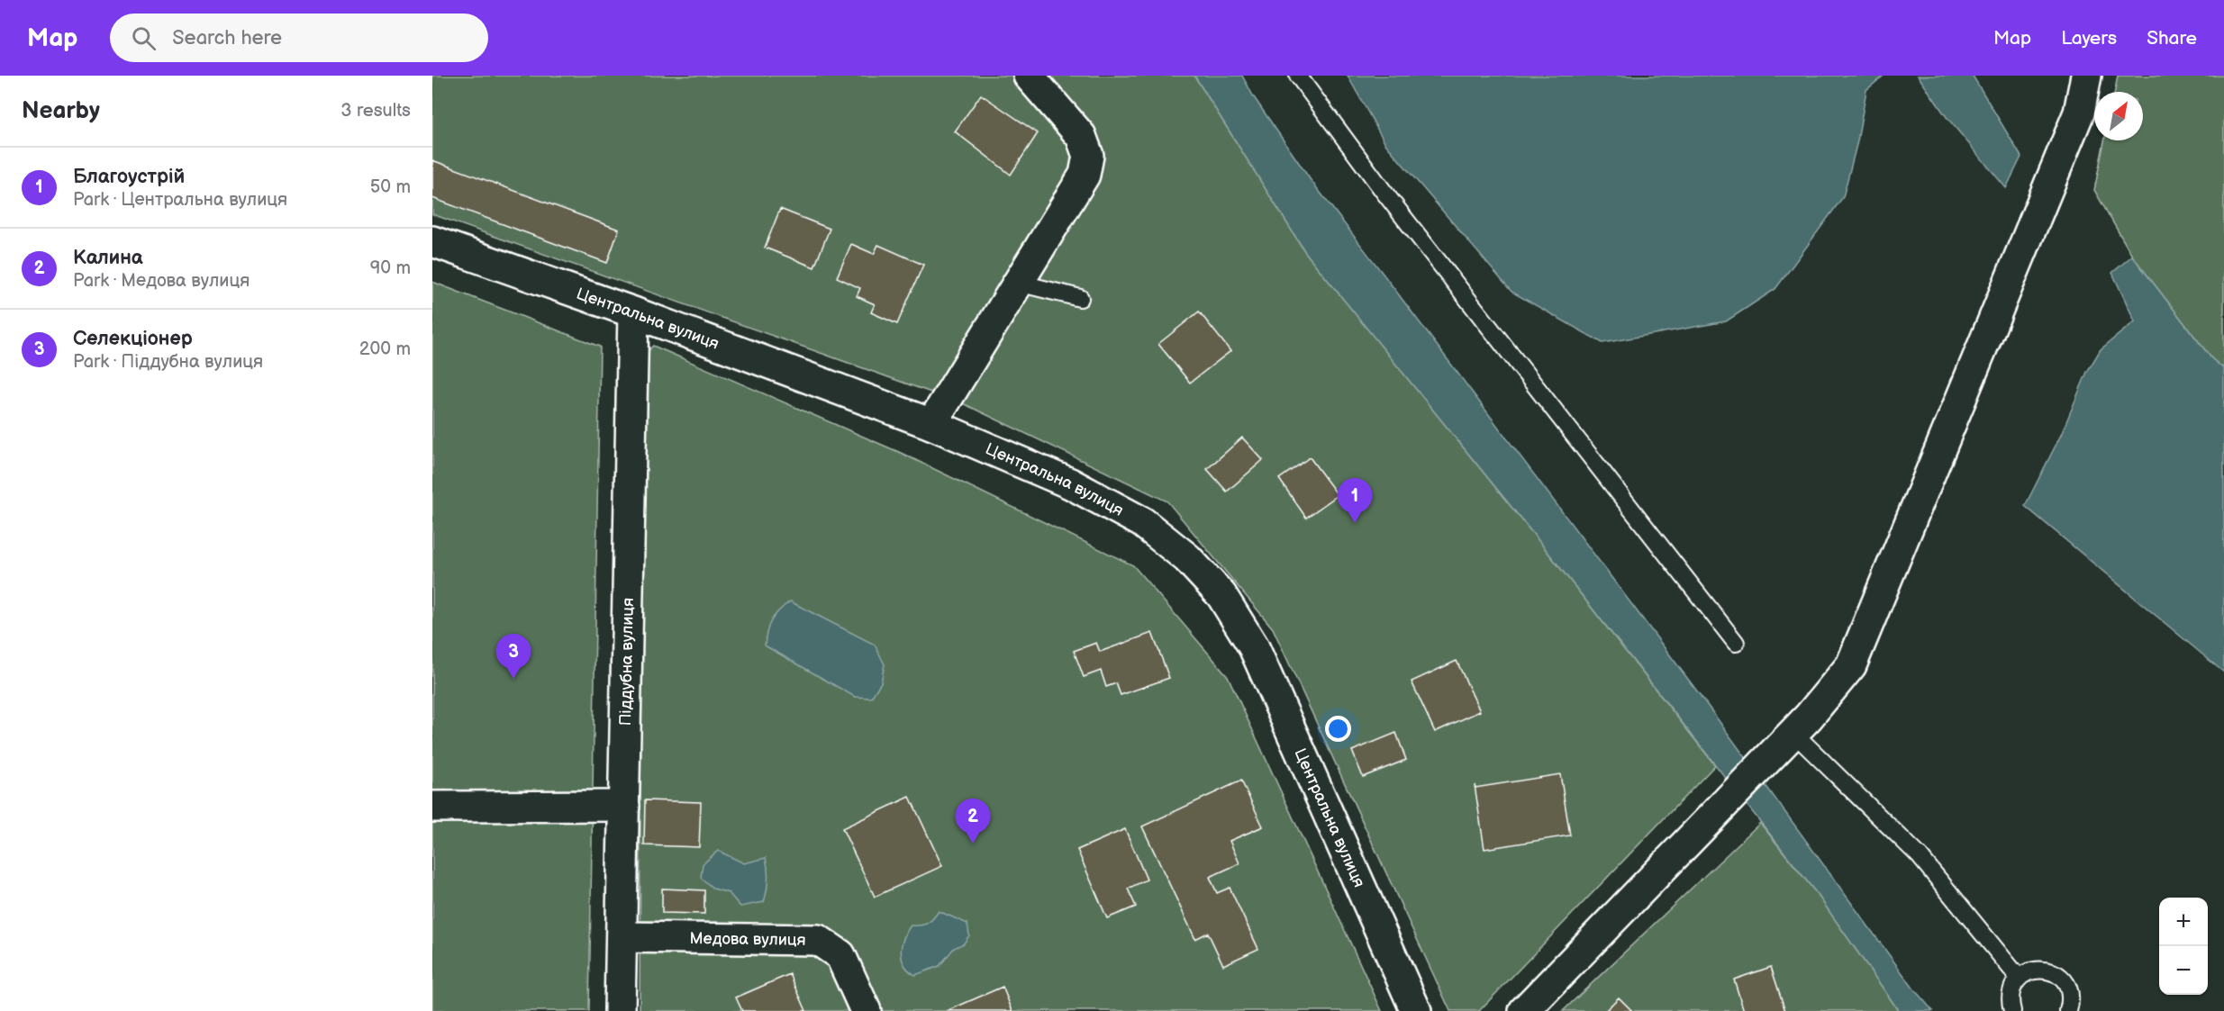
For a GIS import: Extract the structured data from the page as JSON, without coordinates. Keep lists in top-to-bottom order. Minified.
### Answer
{"streets":{"street":["Центральна вулиця","Піддубна вулиця","Медова вулиця"]},"crossings":[["Центральна вулиця","Піддубна вулиця"],["Піддубна вулиця","Медова вулиця"]],"north":"top right","page":{"header":"Map","search":"Search here","nav":["Map","Layers","Share"],"heading":["Nearby","3 results"],"list":[{"mark":"1","name":"Благоустрій","note":"Park · Центральна вулиця","value":"50 m"},{"mark":"2","name":"Калина","note":"Park · Медова вулиця","value":"90 m"},{"mark":"3","name":"Селекціонер","note":"Park · Піддубна вулиця","value":"200 m"}],"pins":["1","3","2"],"map_buttons":["+","−"]}}
